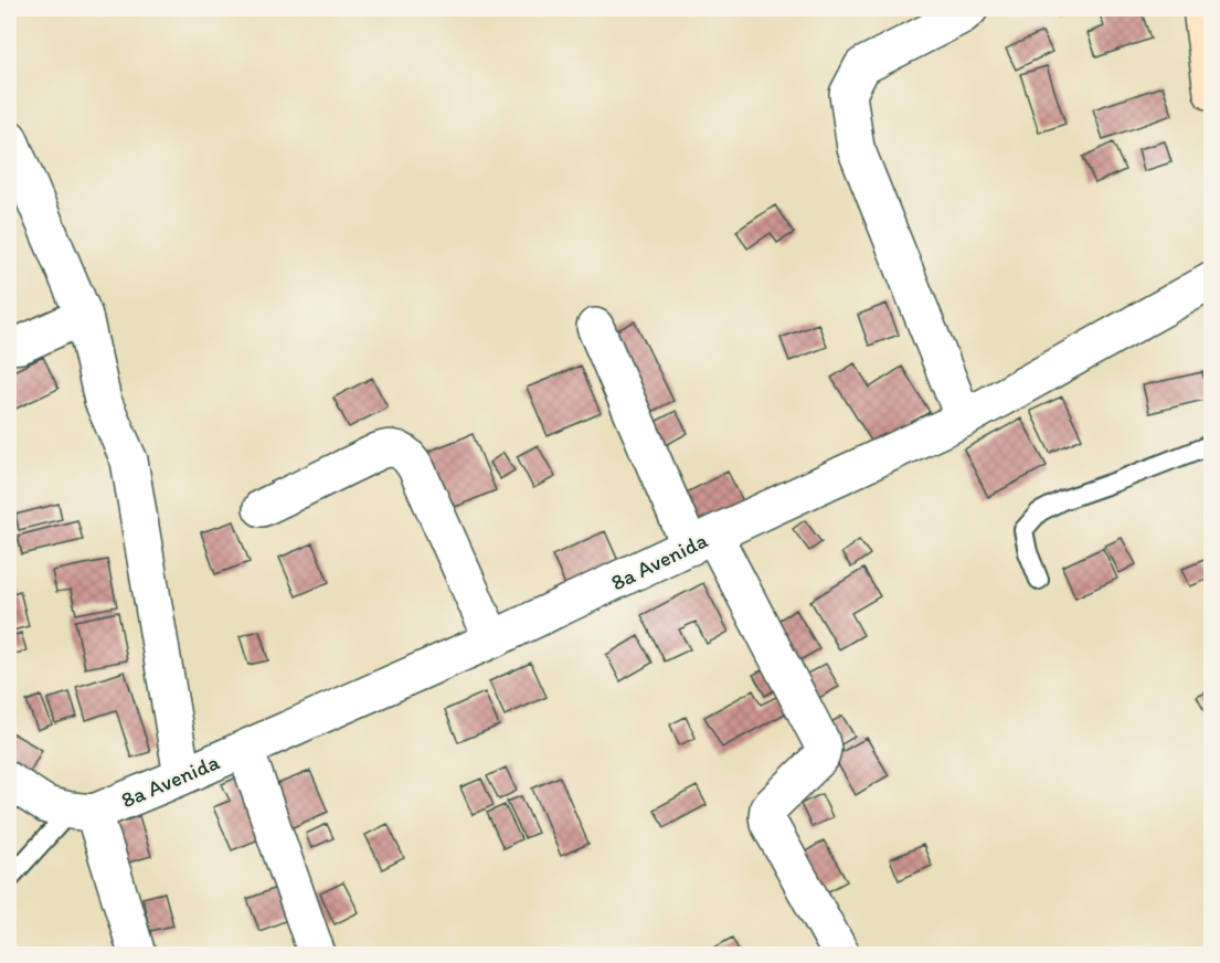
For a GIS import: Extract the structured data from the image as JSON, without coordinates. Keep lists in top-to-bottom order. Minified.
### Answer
{"streets":{"street":["8a Avenida"]}}
